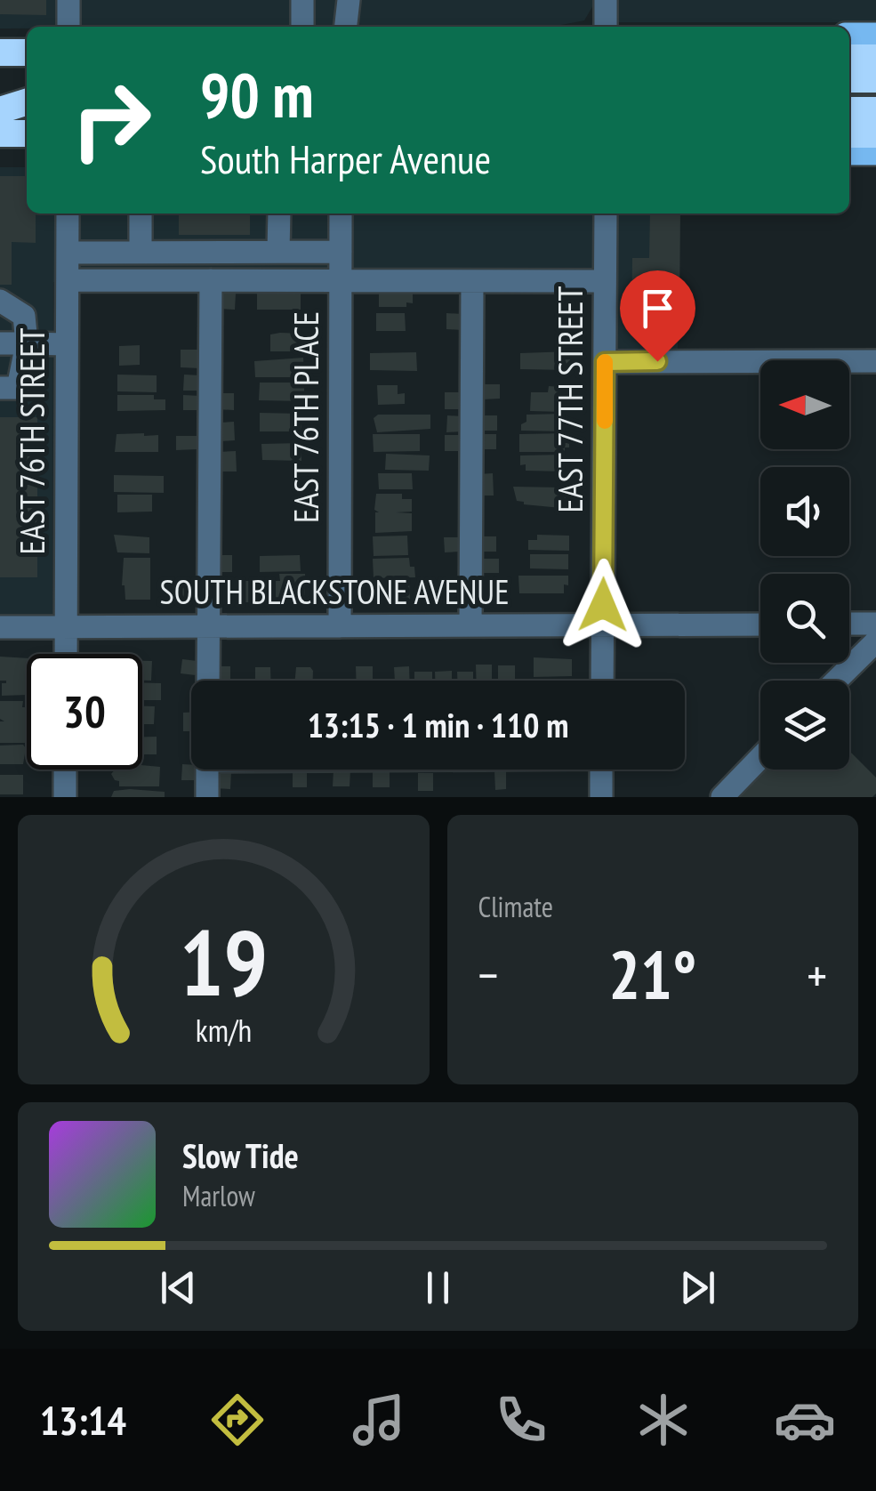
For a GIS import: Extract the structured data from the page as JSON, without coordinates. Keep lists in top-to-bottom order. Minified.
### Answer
{"streets":{"street":["EAST 77TH STREET","EAST 76TH PLACE","EAST 76TH STREET","SOUTH BLACKSTONE AVENUE"]},"crossings":[["EAST 77TH STREET","SOUTH BLACKSTONE AVENUE"],["EAST 76TH PLACE","SOUTH BLACKSTONE AVENUE"],["EAST 76TH STREET","SOUTH BLACKSTONE AVENUE"]],"north":"left","page":{"turn":["90 m","South Harper Avenue"],"limit":"30","trip":"13:15 · 1 min · 110 m","tile":"Climate","heat":["−","21°","+"],"song":["Slow Tide","Marlow"],"tabs":"13:14","gauge":["19","km/h"]}}
